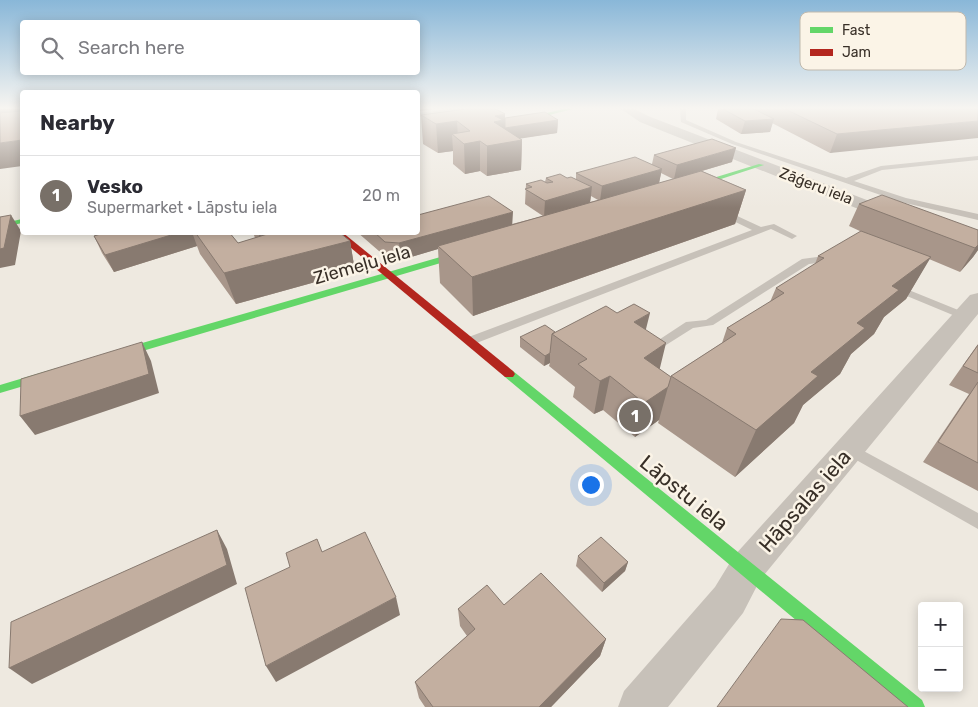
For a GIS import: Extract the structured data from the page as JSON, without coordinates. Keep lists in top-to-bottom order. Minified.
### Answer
{"streets":{"street":["Zāģeru iela","Ziemeļu iela","Lāpstu iela","Hāpsalas iela"]},"crossings":[["Ziemeļu iela","Lāpstu iela"],["Lāpstu iela","Hāpsalas iela"]],"legend":["Fast","Jam"],"page":{"search":"Search here","heading":"Nearby","list":[{"mark":"1","name":"Vesko","note":"Supermarket · Lāpstu iela","value":"20 m"}],"pins":"1","map_buttons":["+","−"]}}
